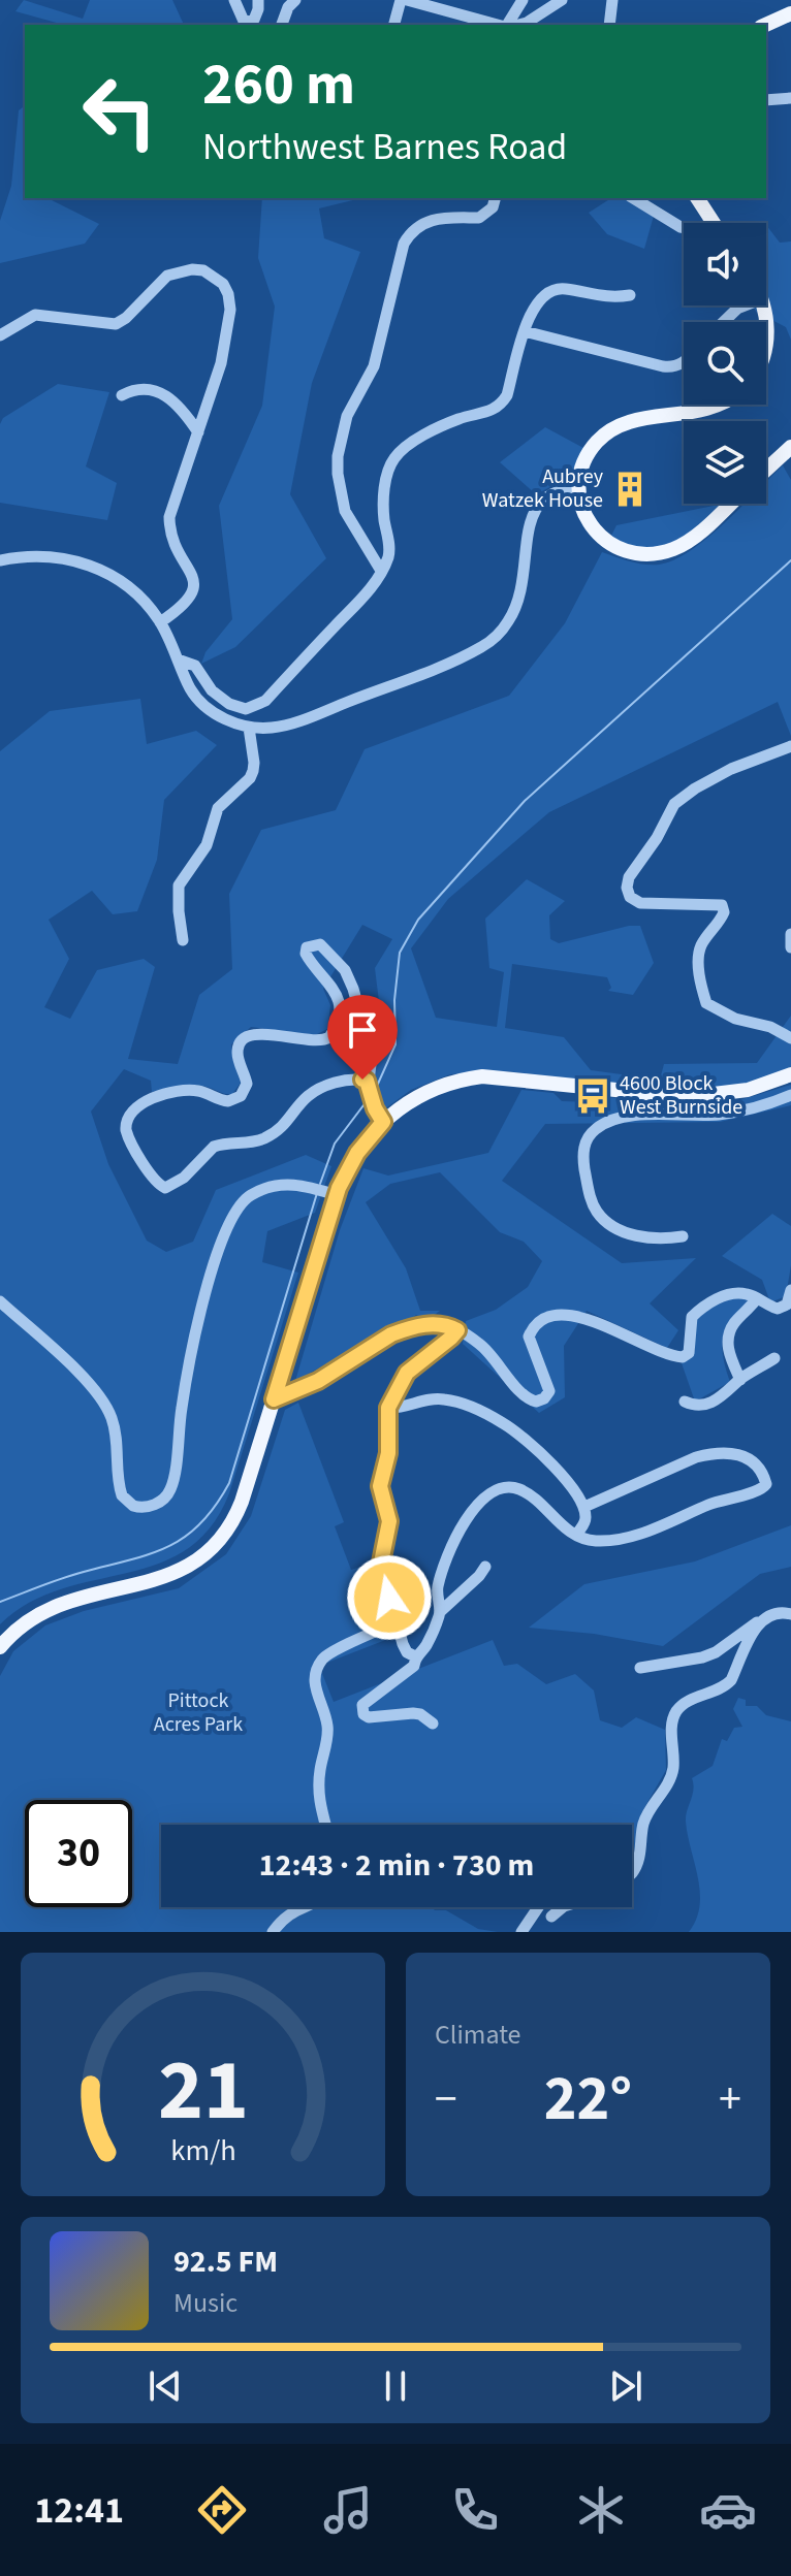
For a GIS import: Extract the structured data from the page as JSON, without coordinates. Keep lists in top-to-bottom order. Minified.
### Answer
{"parks":["Pittock Acres Park"],"places":{"building":["Aubrey Watzek House"],"bus stop":["4600 Block West Burnside"]},"page":{"turn":["260 m","Northwest Barnes Road"],"limit":"30","trip":"12:43 · 2 min · 730 m","tile":"Climate","heat":["−","22°","+"],"song":["92.5 FM","Music"],"tabs":"12:41","gauge":["21","km/h"]}}
